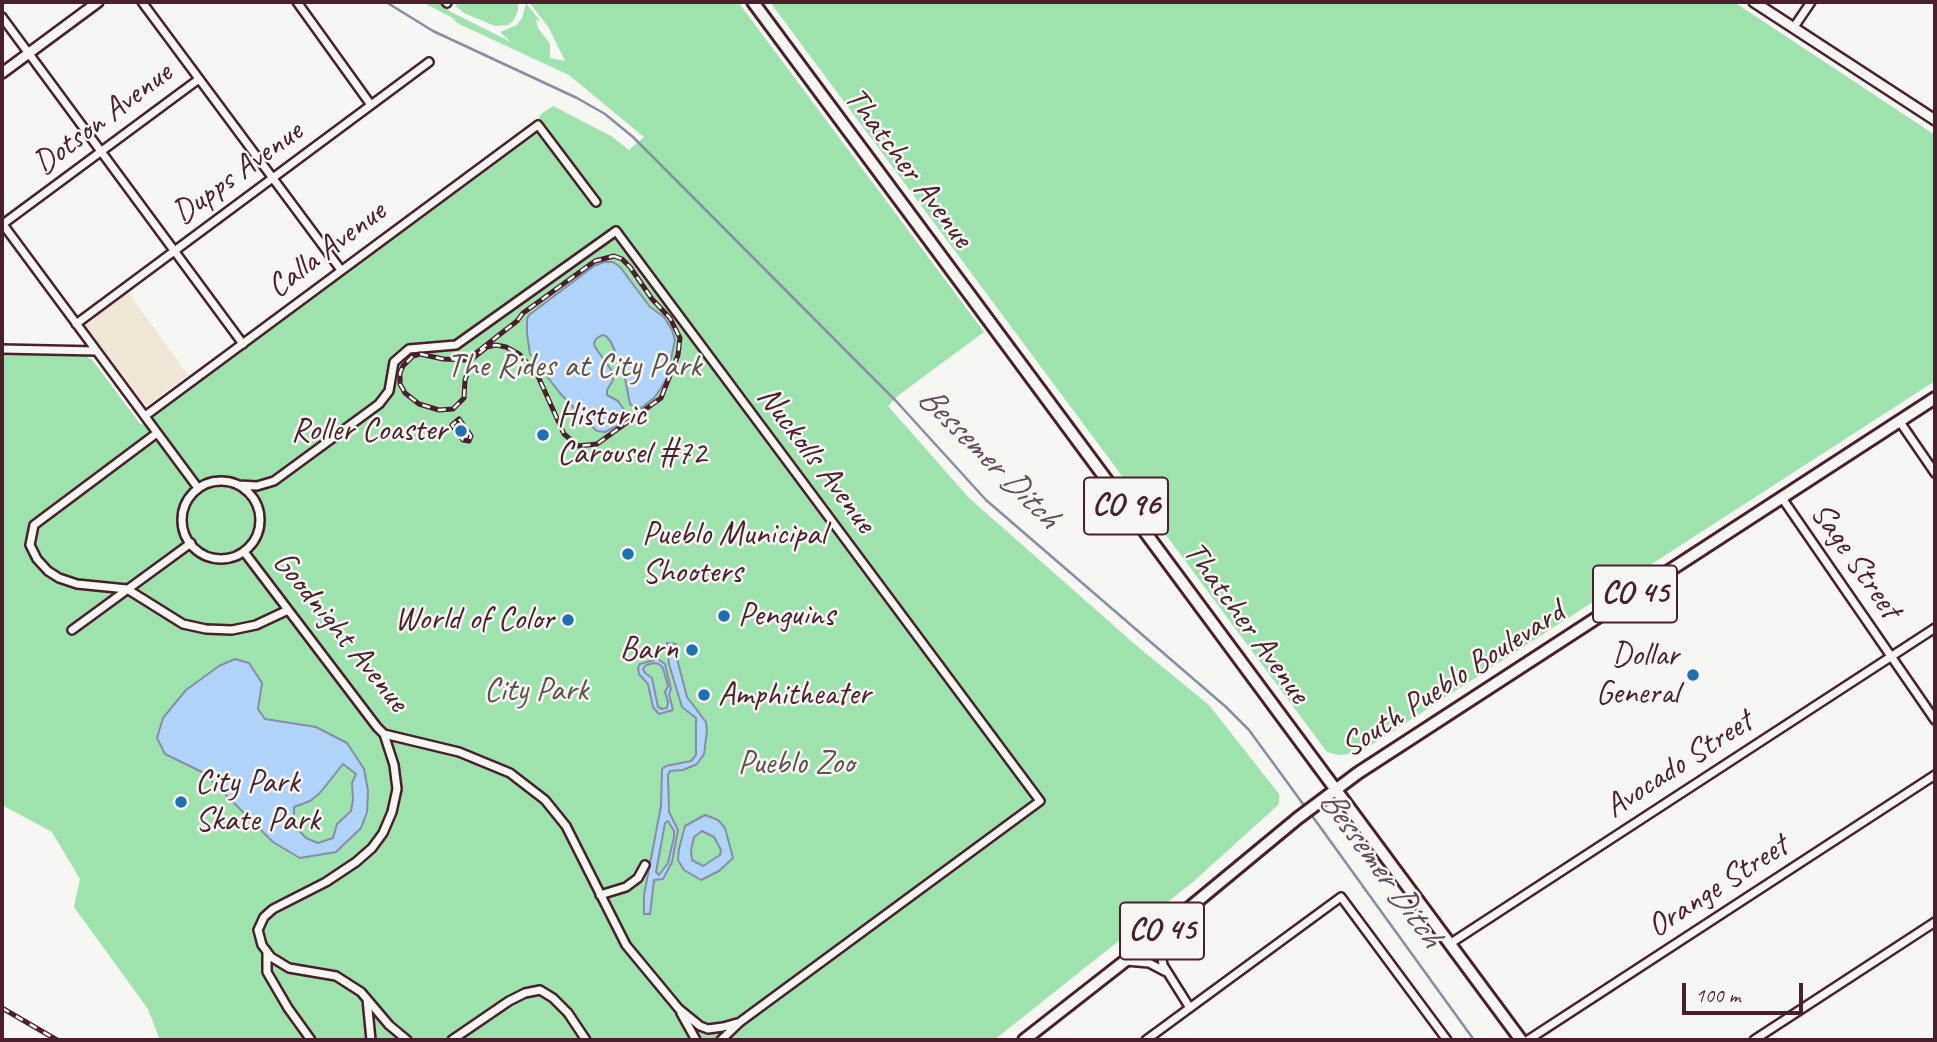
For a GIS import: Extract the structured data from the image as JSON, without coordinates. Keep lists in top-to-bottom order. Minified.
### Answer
{"streets":{"main road":["Thatcher Avenue","CO 96","CO 45","South Pueblo Boulevard"],"street":["Dotson Avenue","Dupps Avenue","Calla Avenue","Nuckolls Avenue","Sage Street","Goodnight Avenue","Avocado Street","Orange Street"]},"crossings":[["Thatcher Avenue","South Pueblo Boulevard"],["Thatcher Avenue","Avocado Street"],["Nuckolls Avenue","Goodnight Avenue"],["Sage Street","South Pueblo Boulevard"],["Sage Street","Avocado Street"]],"water":["Bessemer Ditch"],"parks":["The Rides at City Park","City Park","Pueblo Zoo"],"places":["Roller Coaster","Historic Carousel #72","Pueblo Municipal Shooters","Penguins","World of Color","Barn","Dollar General","Amphitheater","City Park Skate Park"],"scale_bar":"100 m"}
